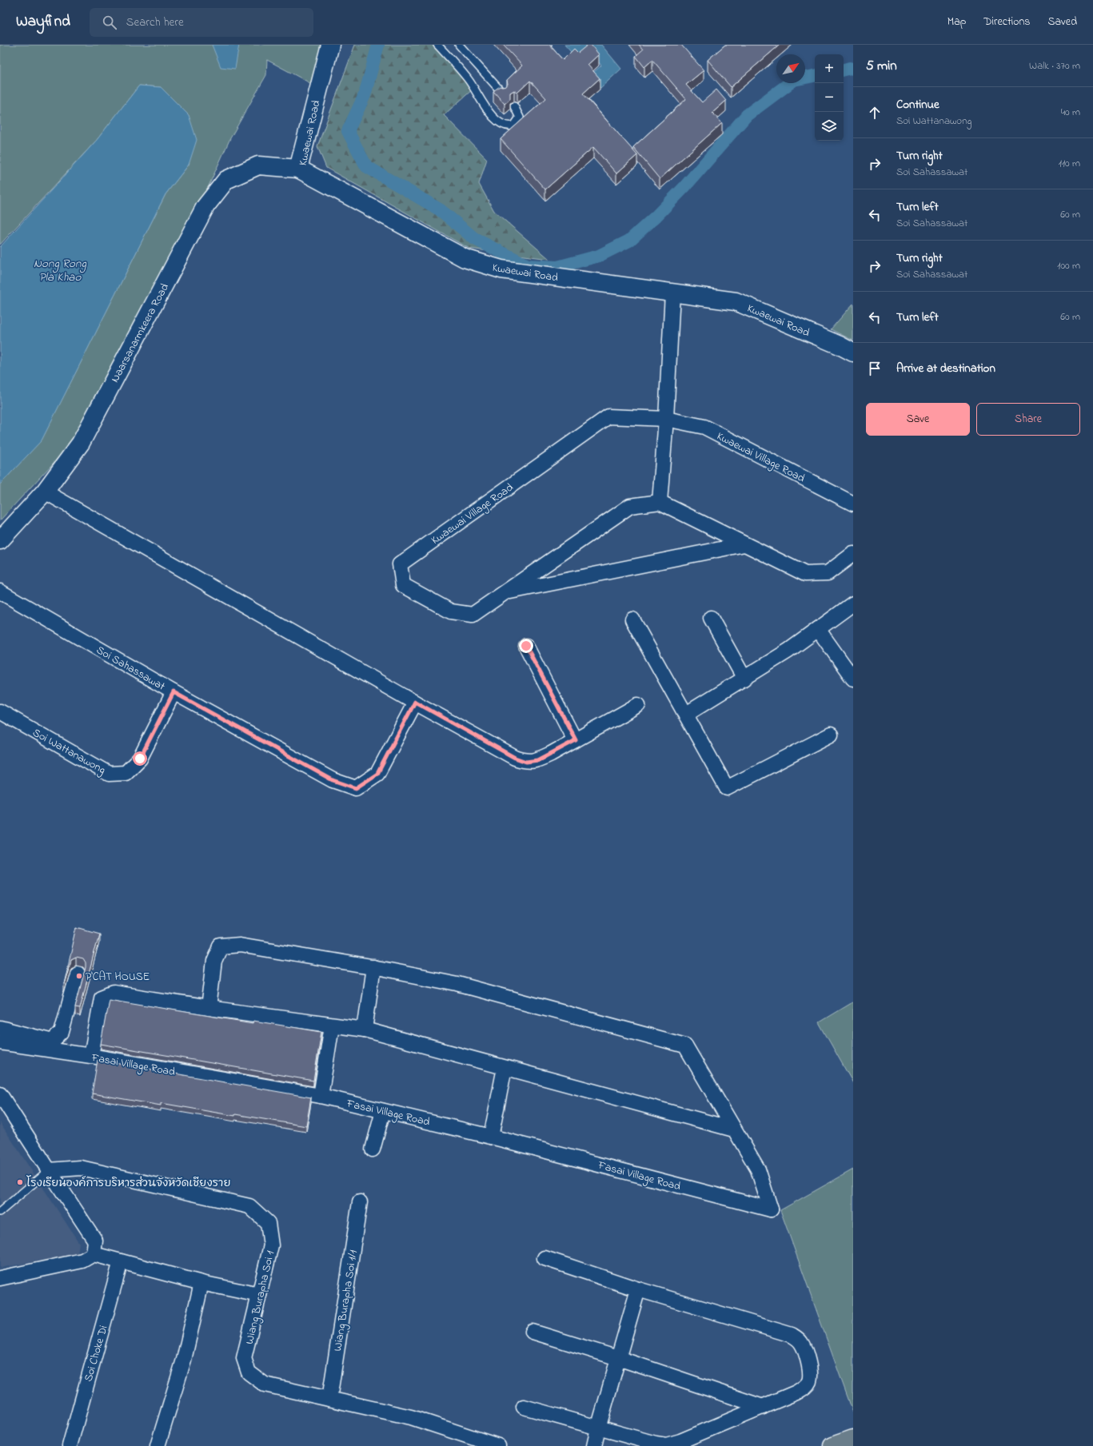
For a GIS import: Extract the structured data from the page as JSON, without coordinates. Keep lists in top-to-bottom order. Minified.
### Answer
{"streets":{"street":["Kwaewai Road","Naarsanarmkeera Road","Kwaewai Village Road","Soi Sahassawat","Soi Wattanawong","Fasai Village Road","Wiang Burapha Soi 1","Wiang Burapha Soi 1/1","Soi Choke Di"]},"crossings":[["Kwaewai Road","Naarsanarmkeera Road"],["Soi Sahassawat","Soi Wattanawong"],["Wiang Burapha Soi 1","Wiang Burapha Soi 1/1"]],"water":["Nong Rong Pla Khao"],"places":["P'CAT HOUSE","โรงเรียนองค์การบริหารส่วนจังหวัดเชียงราย"],"north":"top right","page":{"header":"Wayfind","search":"Search here","nav":["Map","Directions","Saved"],"heading":["5 min","Walk · 370 m"],"map_buttons":["+","−"],"list":[["Continue","Soi Wattanawong","40 m"],["Turn right","Soi Sahassawat","110 m"],["Turn left","Soi Sahassawat","60 m"],["Turn right","Soi Sahassawat","100 m"],["Turn left","60 m"],"Arrive at destination"],"buttons":["Save","Share"]}}
